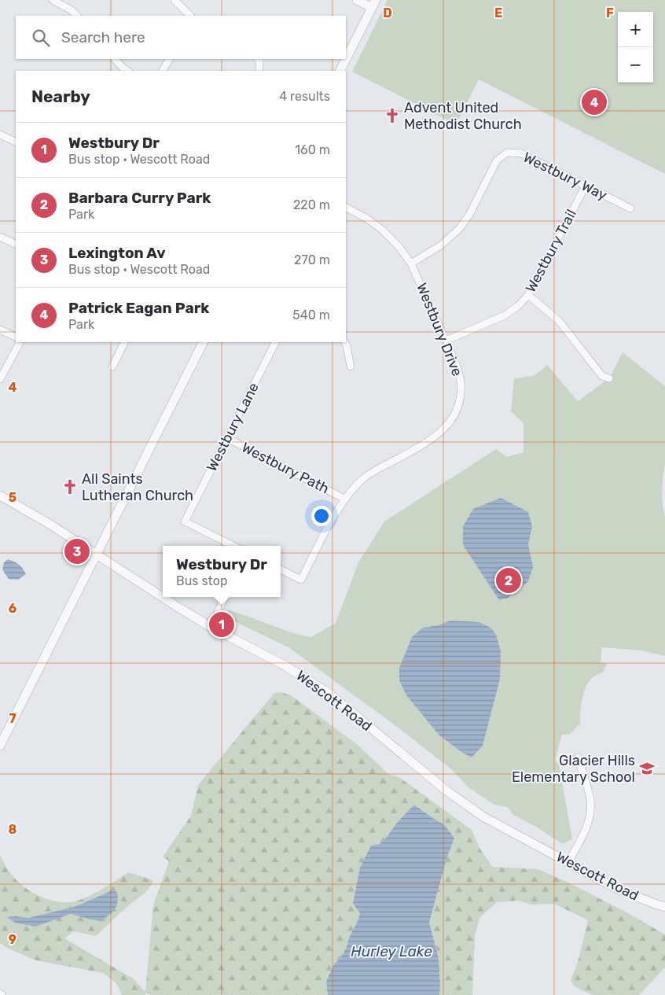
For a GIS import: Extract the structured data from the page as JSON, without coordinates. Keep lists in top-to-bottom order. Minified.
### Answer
{"streets":{"street":["Westbury Way","Westbury Trail","Westbury Drive","Westbury Lane","Westbury Path","Wescott Road"]},"crossings":[["Westbury Way","Westbury Trail"],["Westbury Way","Westbury Drive"],["Westbury Trail","Westbury Drive"],["Westbury Drive","Westbury Path"],["Westbury Lane","Westbury Path"]],"water":["Hurley Lake"],"places":{"church":["Advent United Methodist Church","All Saints Lutheran Church"],"school or university":["Glacier Hills Elementary School"]},"page":{"map_buttons":["+","−"],"search":"Search here","heading":["Nearby","4 results"],"pins":["4","3","2","1"],"list":[{"mark":"1","name":"Westbury Dr","note":"Bus stop · Wescott Road","value":"160 m"},{"mark":"2","name":"Barbara Curry Park","note":"Park","value":"220 m"},{"mark":"3","name":"Lexington Av","note":"Bus stop · Wescott Road","value":"270 m"},{"mark":"4","name":"Patrick Eagan Park","note":"Park","value":"540 m"}],"popup":["Westbury Dr","Bus stop"]},"grid":{"columns":["D","E","F"],"rows":["4","5","6","7","8","9"]}}
